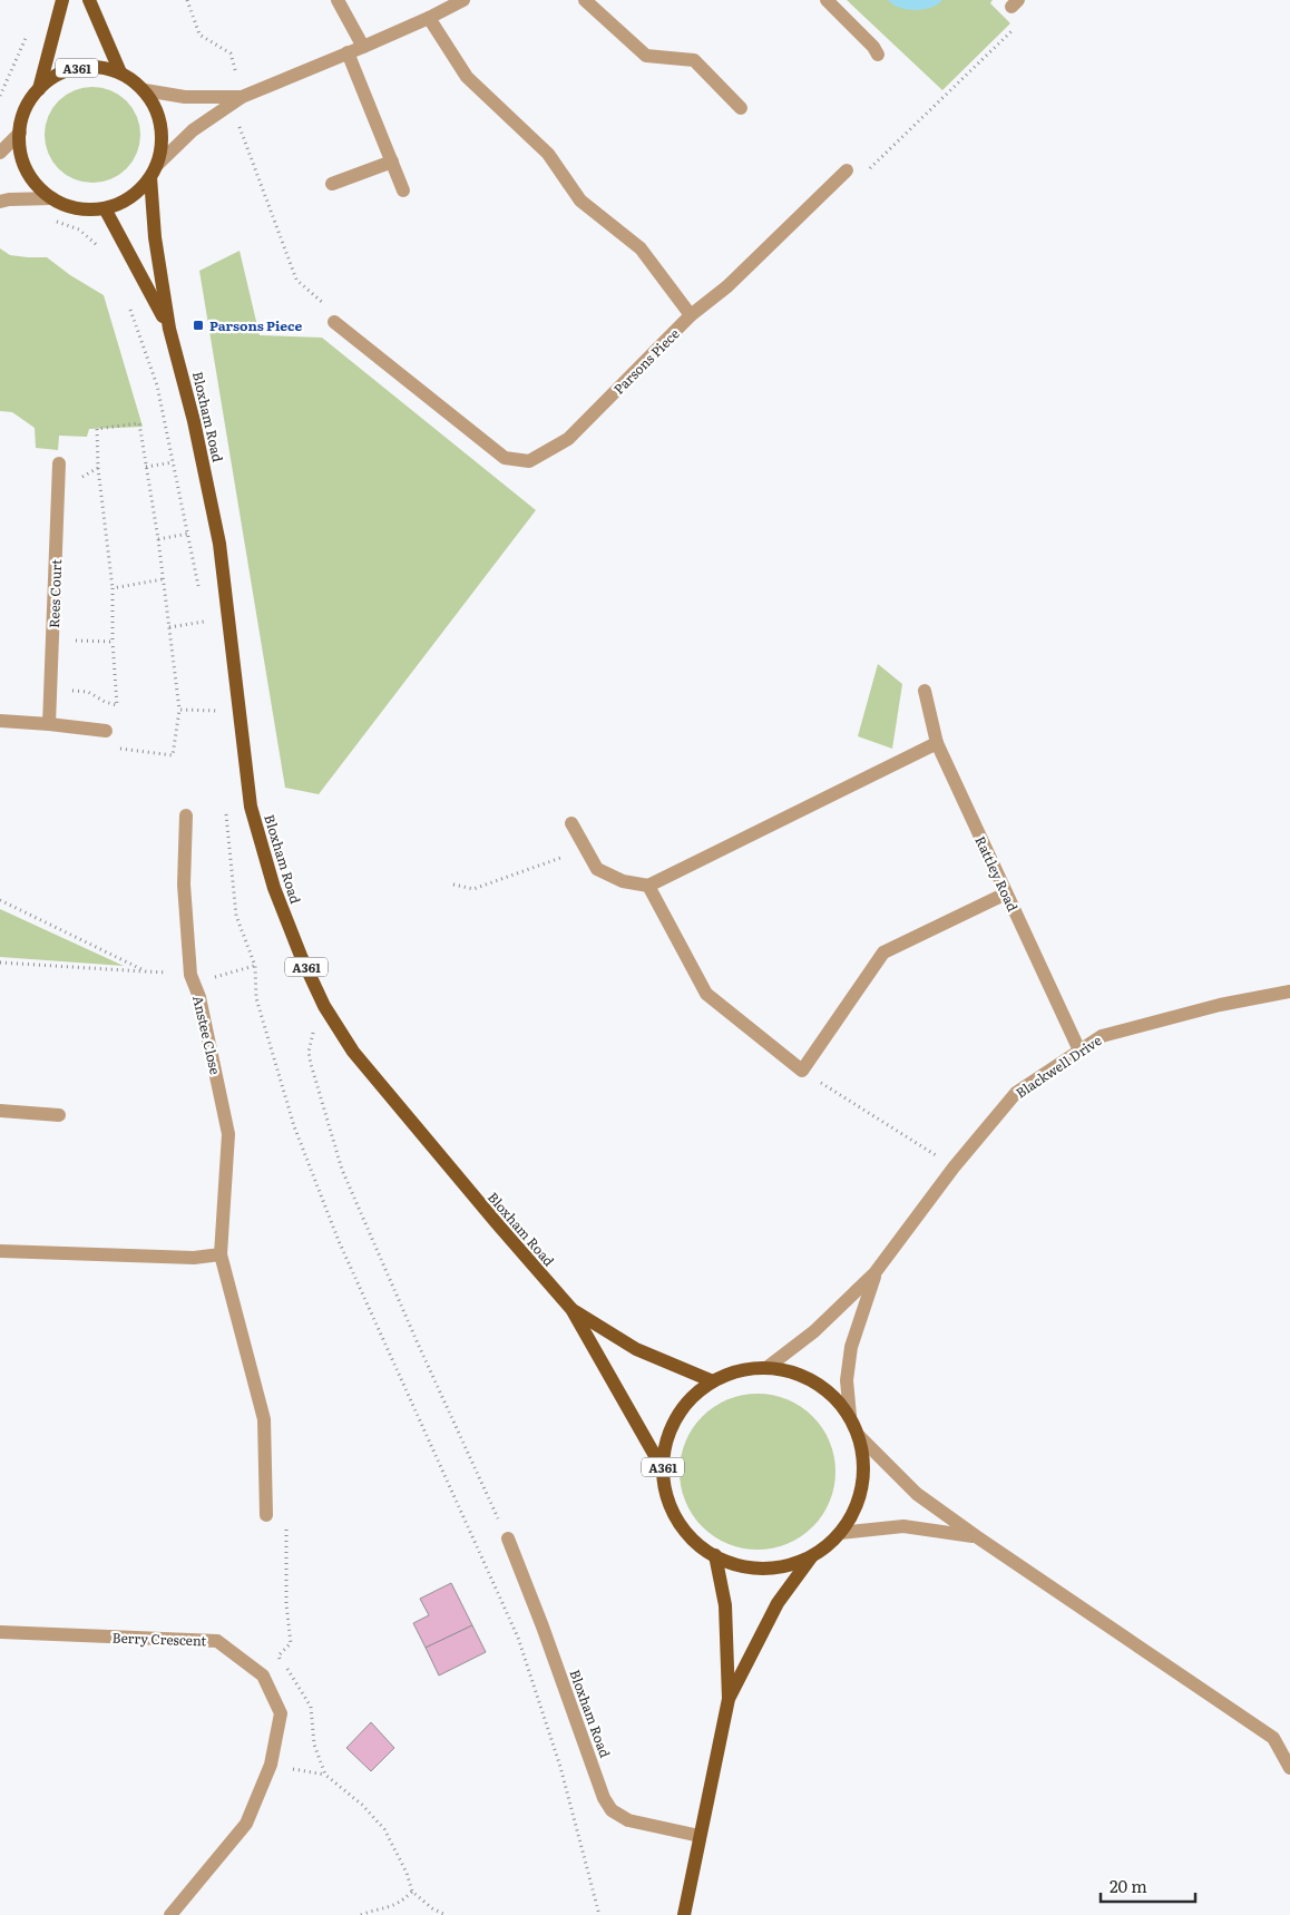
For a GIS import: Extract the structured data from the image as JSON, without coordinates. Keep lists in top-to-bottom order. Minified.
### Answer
{"streets":{"main road":["A361","Bloxham Road"],"street":["Parsons Piece","Rees Court","Rattley Road","Anstee Close","Blackwell Drive","Berry Crescent"]},"crossings":[["A361","Bloxham Road"],["Bloxham Road","Blackwell Drive"],["Rattley Road","Blackwell Drive"]],"places":{"transit":["Parsons Piece"]},"scale_bar":"20 m"}
